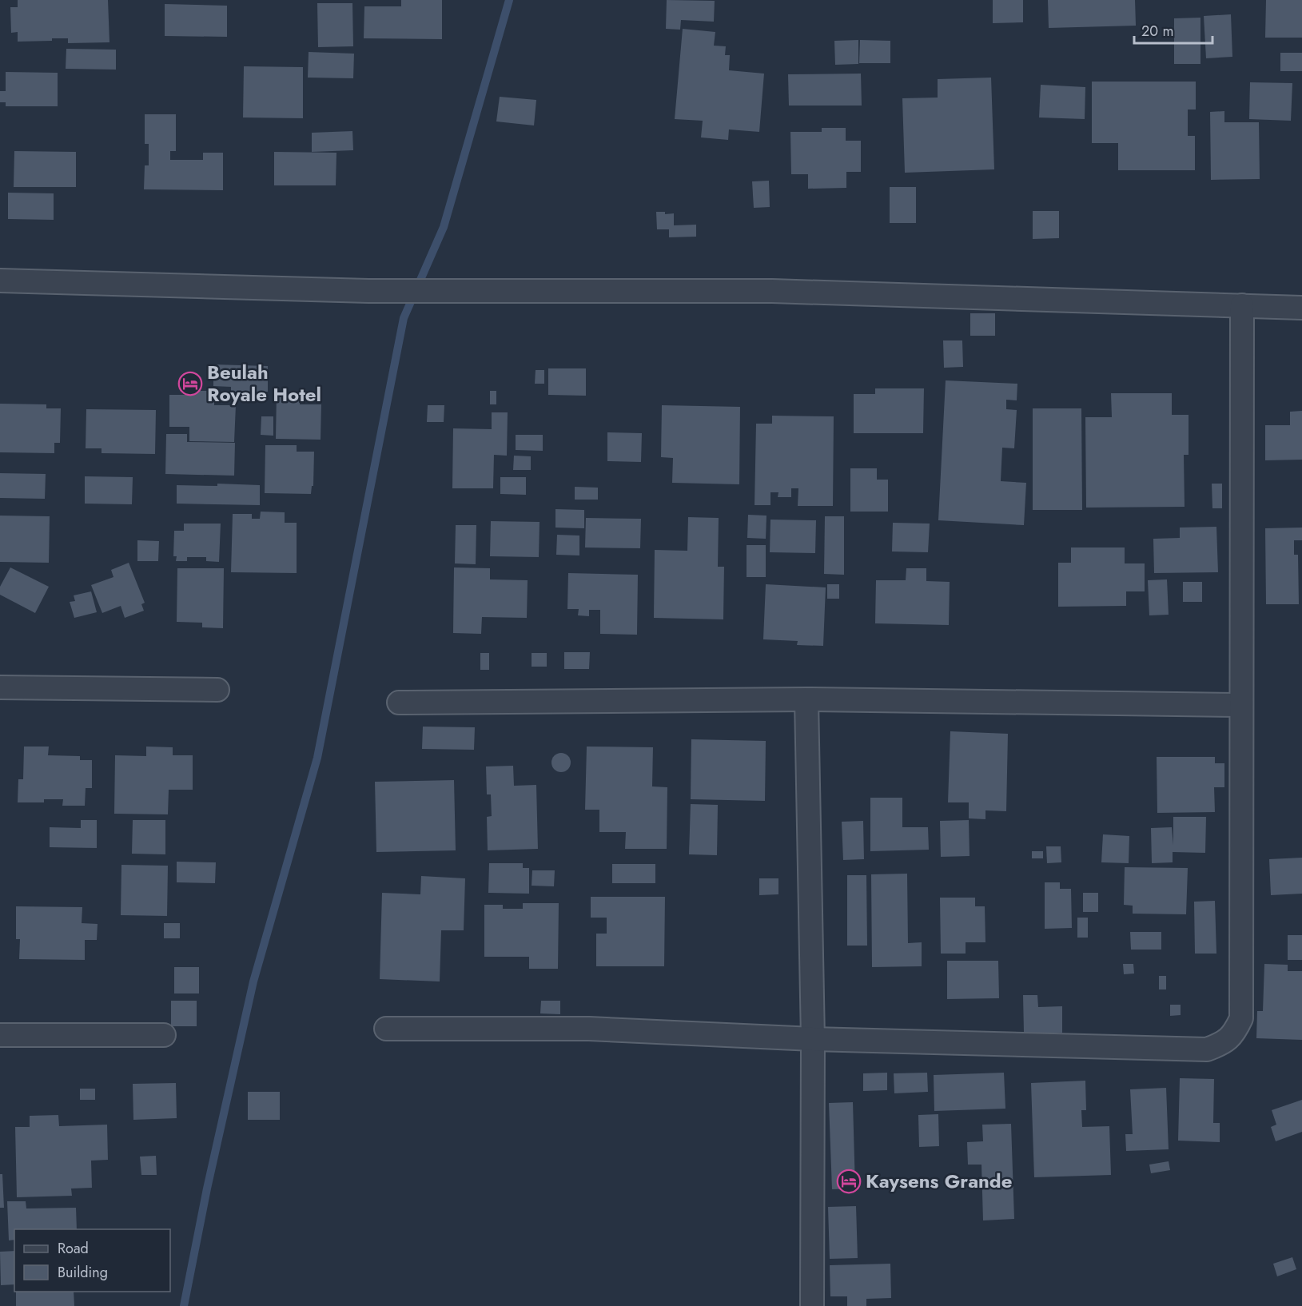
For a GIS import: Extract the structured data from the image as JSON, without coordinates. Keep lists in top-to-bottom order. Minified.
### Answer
{"places":{"hotel":["Beulah Royale Hotel","Kaysens Grande"]},"legend":["Road","Building"],"scale_bar":"20 m"}
